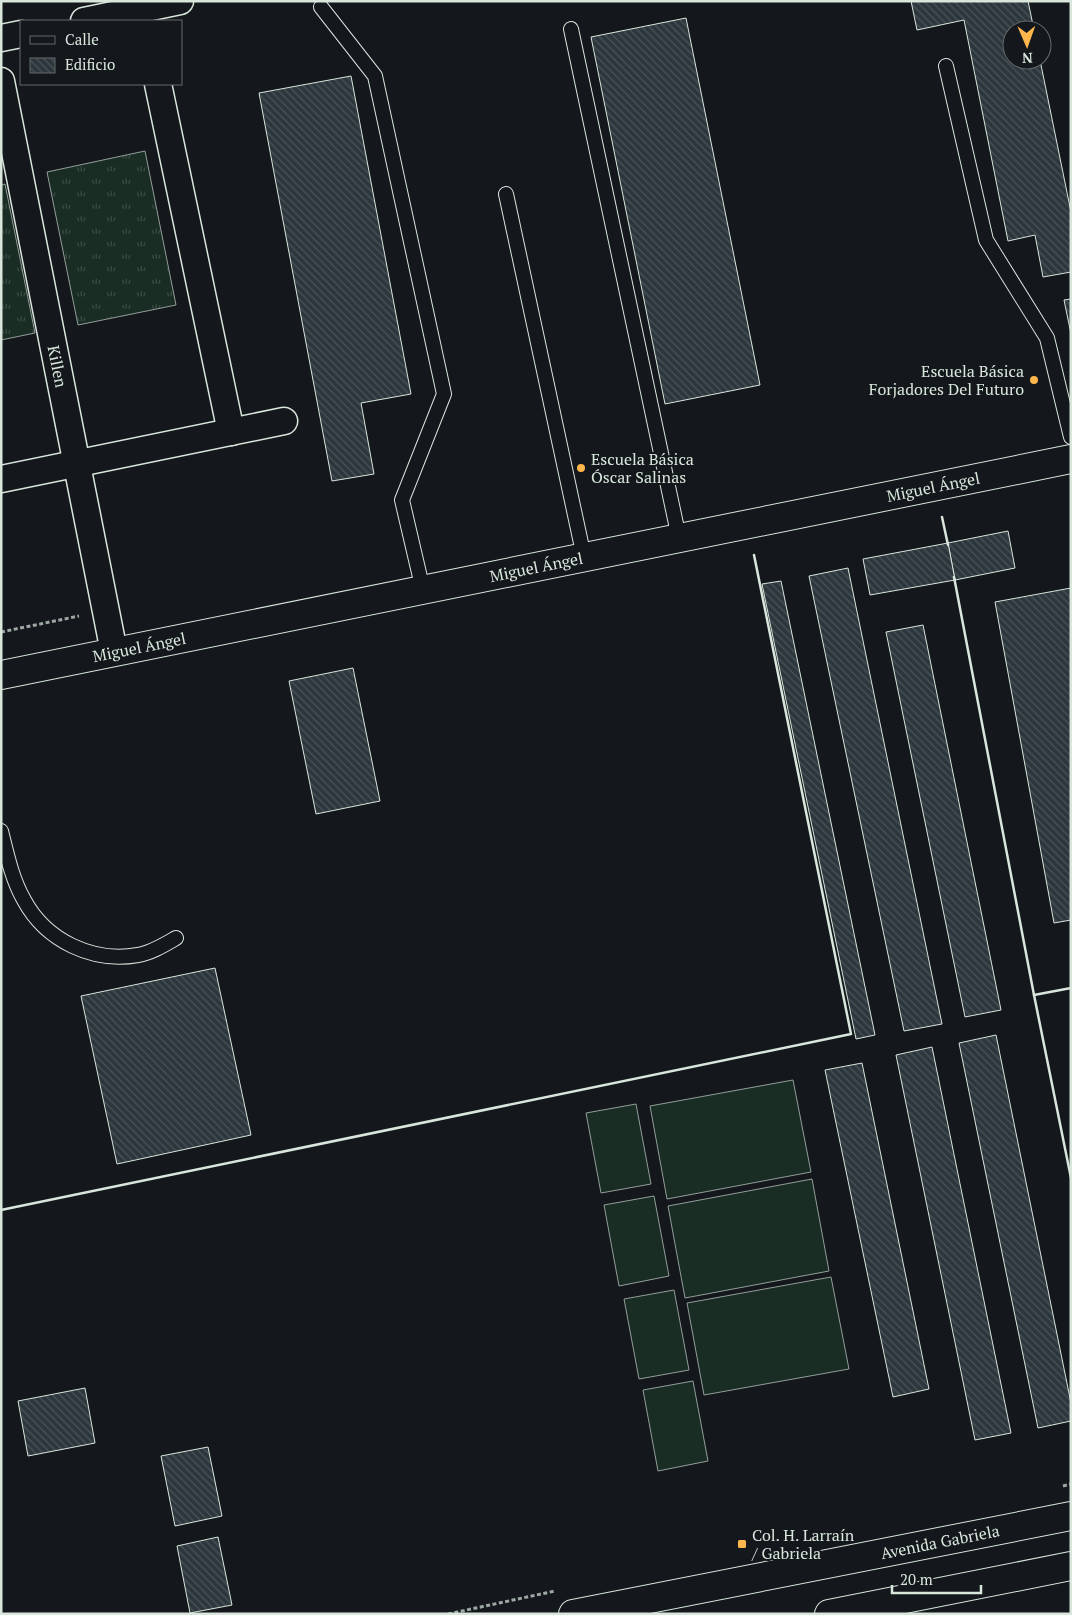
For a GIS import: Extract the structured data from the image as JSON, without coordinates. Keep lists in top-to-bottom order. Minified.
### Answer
{"streets":{"street":["Killen","Miguel Ángel","Avenida Gabriela"]},"crossings":[["Killen","Miguel Ángel"]],"places":{"other":["Escuela Básica Forjadores Del Futuro","Escuela Básica Óscar Salinas"],"transit":["Col. H. Larraín / Gabriela"]},"legend":["Calle","Edificio"],"scale_bar":"20 m","north":"bottom"}
